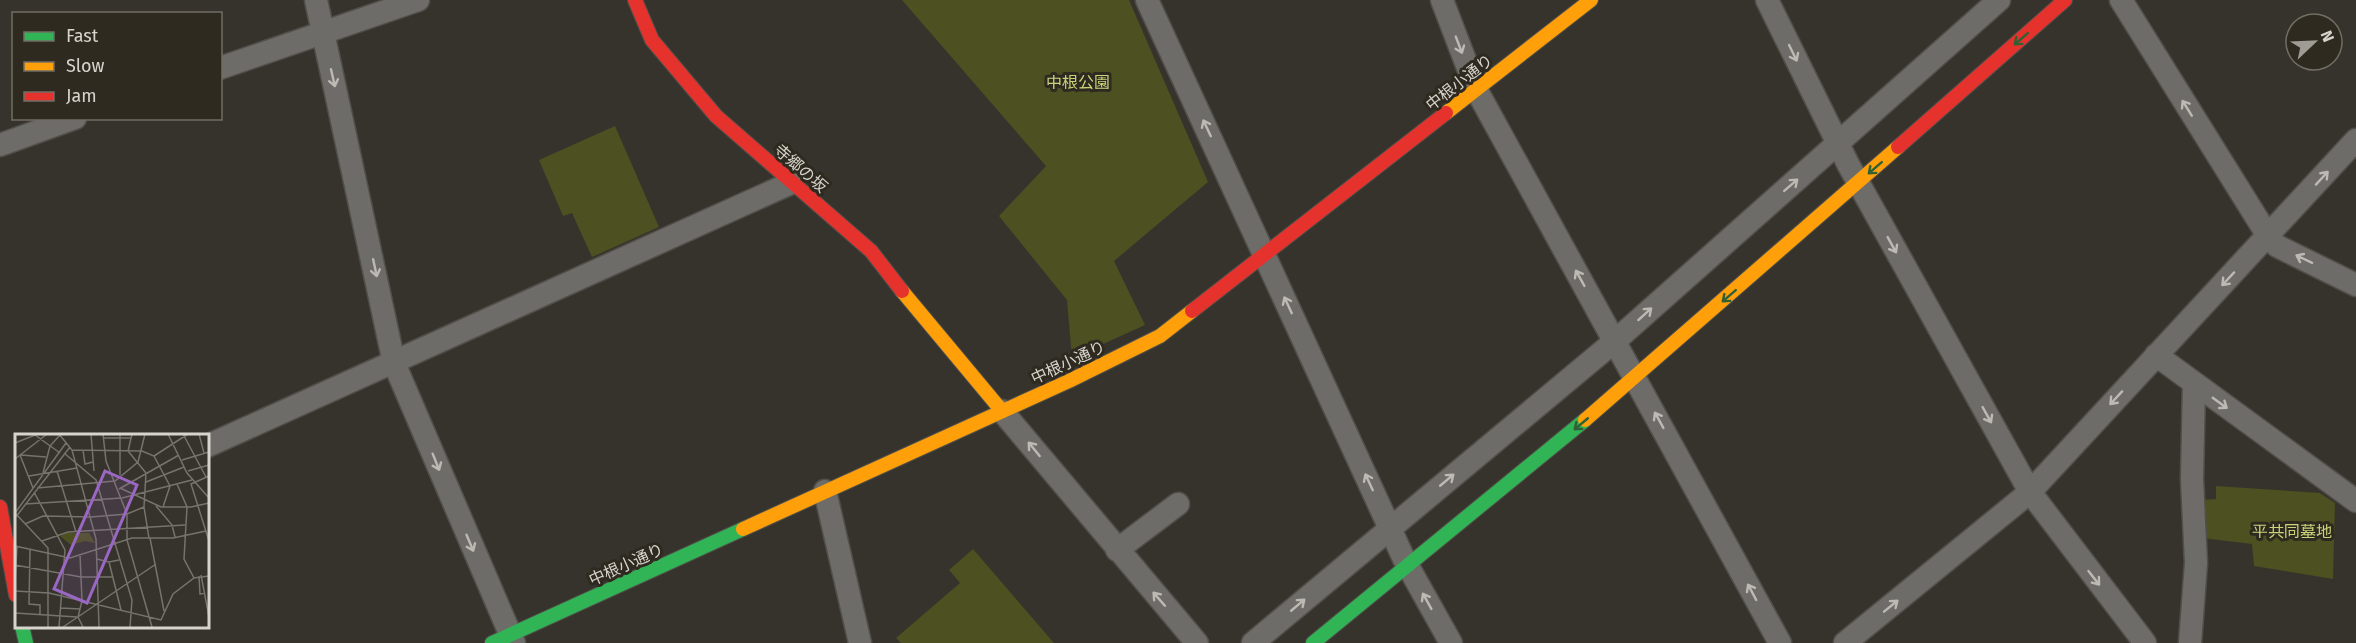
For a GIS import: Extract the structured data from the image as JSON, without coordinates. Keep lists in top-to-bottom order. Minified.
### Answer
{"streets":{"street":["中根小通り","寺郷の坂"]},"crossings":[["中根小通り","寺郷の坂"]],"parks":["中根公園","平共同墓地"],"legend":["Fast","Slow","Jam"],"north":"top right"}
